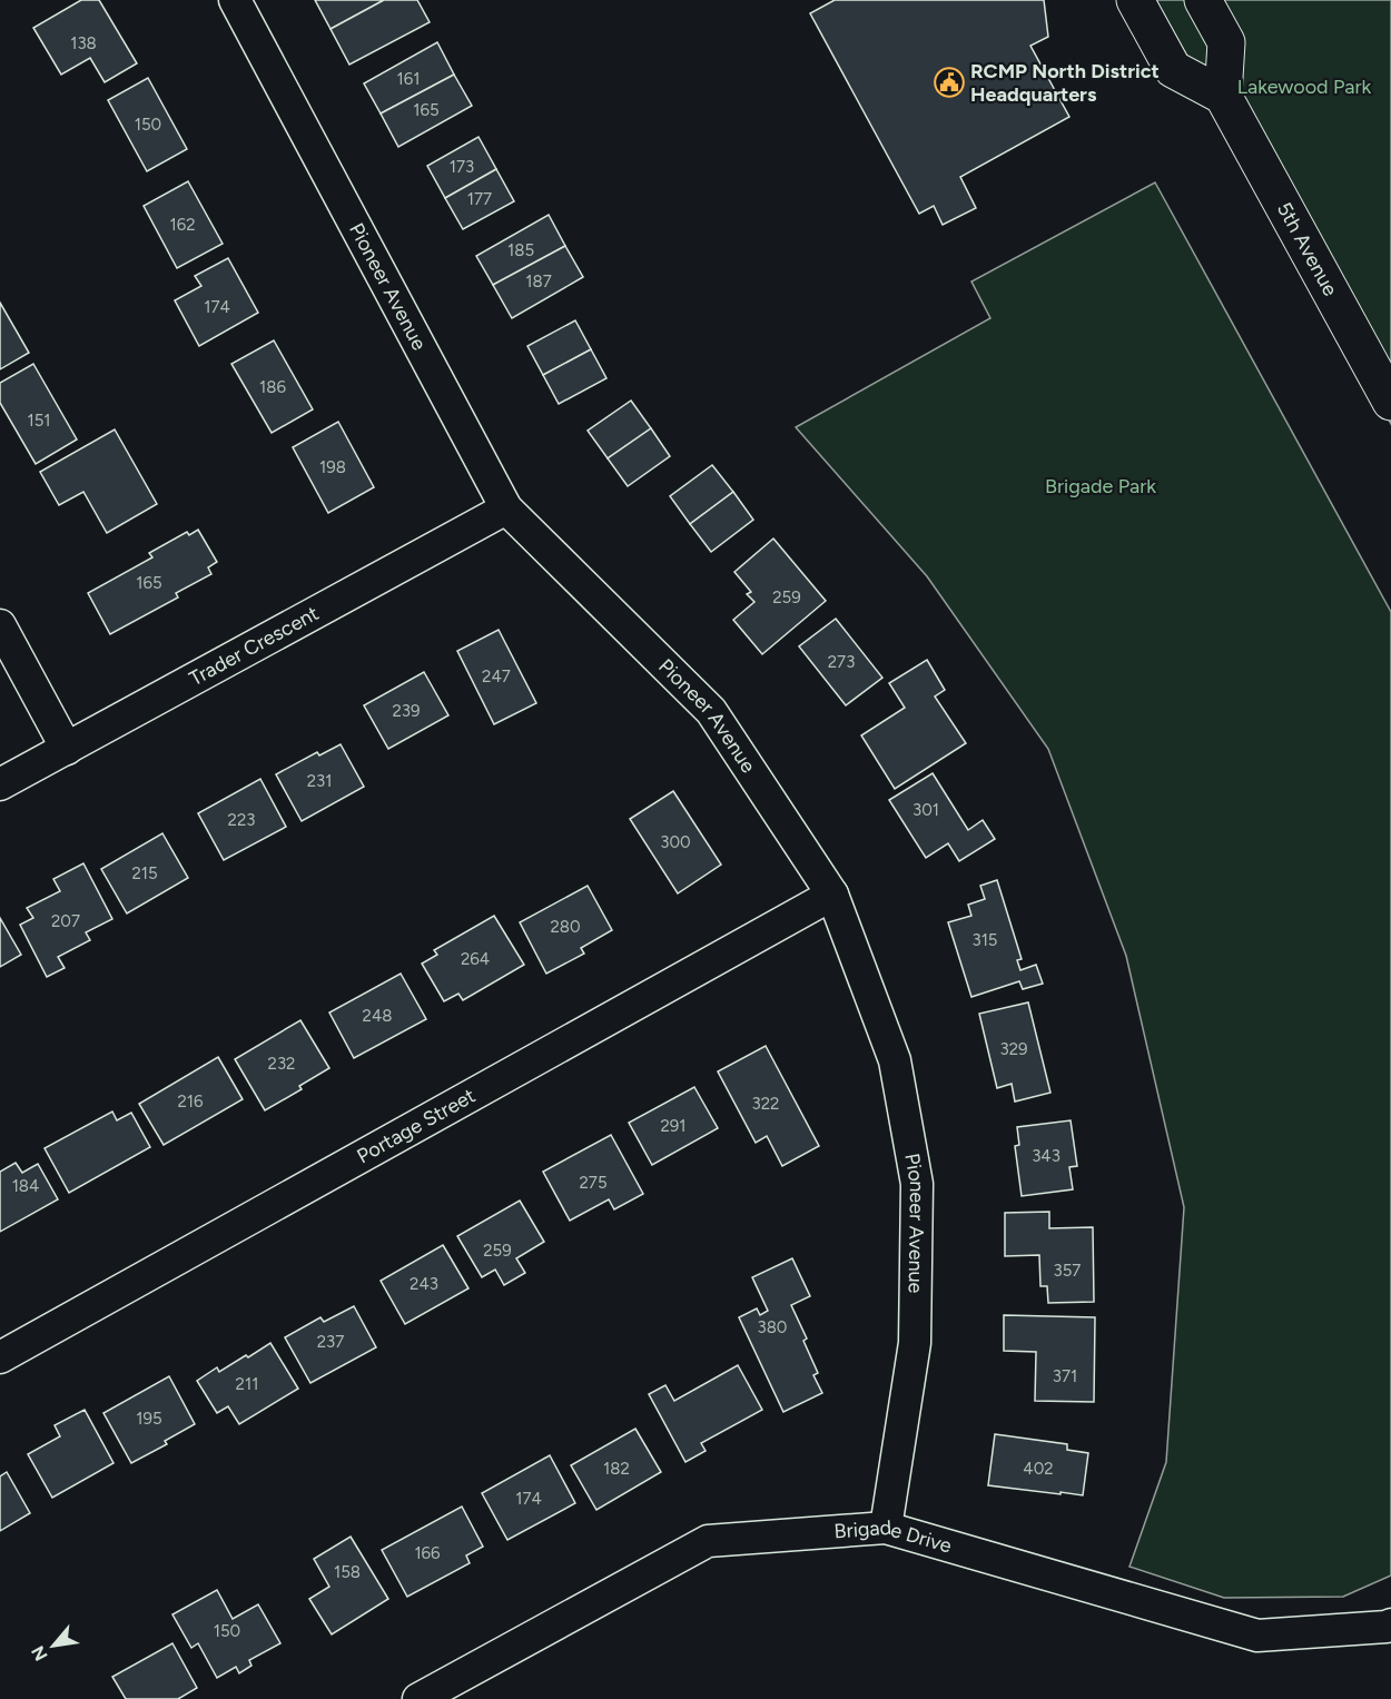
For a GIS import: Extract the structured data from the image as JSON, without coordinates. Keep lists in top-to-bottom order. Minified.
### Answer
{"streets":{"main road":["5th Avenue"],"street":["Pioneer Avenue","Trader Crescent","Portage Street","Brigade Drive"]},"crossings":[["Pioneer Avenue","Trader Crescent"],["Pioneer Avenue","Portage Street"],["Pioneer Avenue","Brigade Drive"]],"parks":["Lakewood Park","Brigade Park"],"places":{"public building":["RCMP North District Headquarters"]},"house_numbers":["138","161","165","150","173","177","162","185","187","174","186","151","198","165","259","273","247","239","231","301","223","300","215","207","280","315","264","248","329","232","216","322","291","343","275","184","259","357","243","380","237","371","211","195","182","402","174","166","158","150"],"north":"bottom left"}
